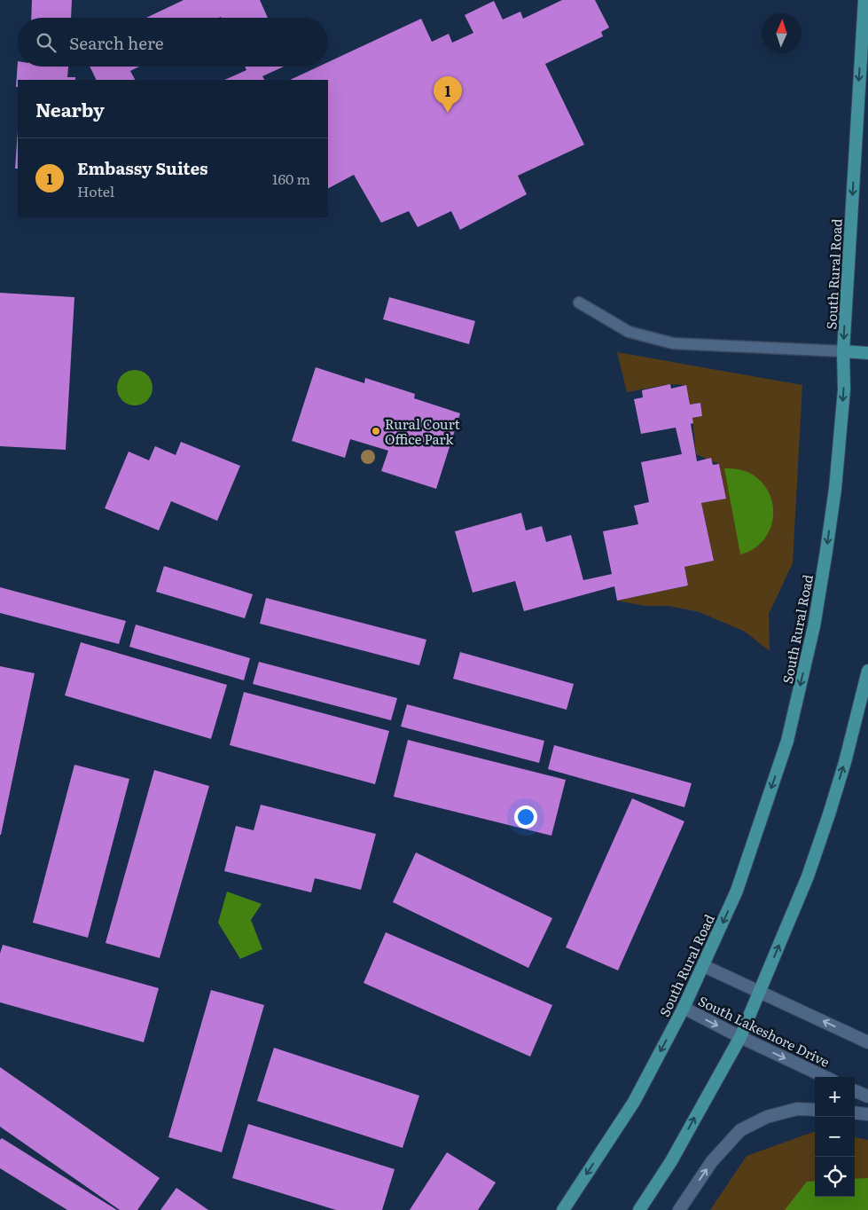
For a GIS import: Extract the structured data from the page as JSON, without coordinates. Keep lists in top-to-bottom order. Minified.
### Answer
{"streets":{"main road":["South Rural Road"],"street":["South Lakeshore Drive"]},"crossings":[["South Rural Road","South Lakeshore Drive"]],"places":["Rural Court Office Park"],"north":"top","page":{"search":"Search here","pins":"1","heading":"Nearby","list":[{"mark":"1","name":"Embassy Suites","note":"Hotel","value":"160 m"}],"map_buttons":["+","−"]}}
